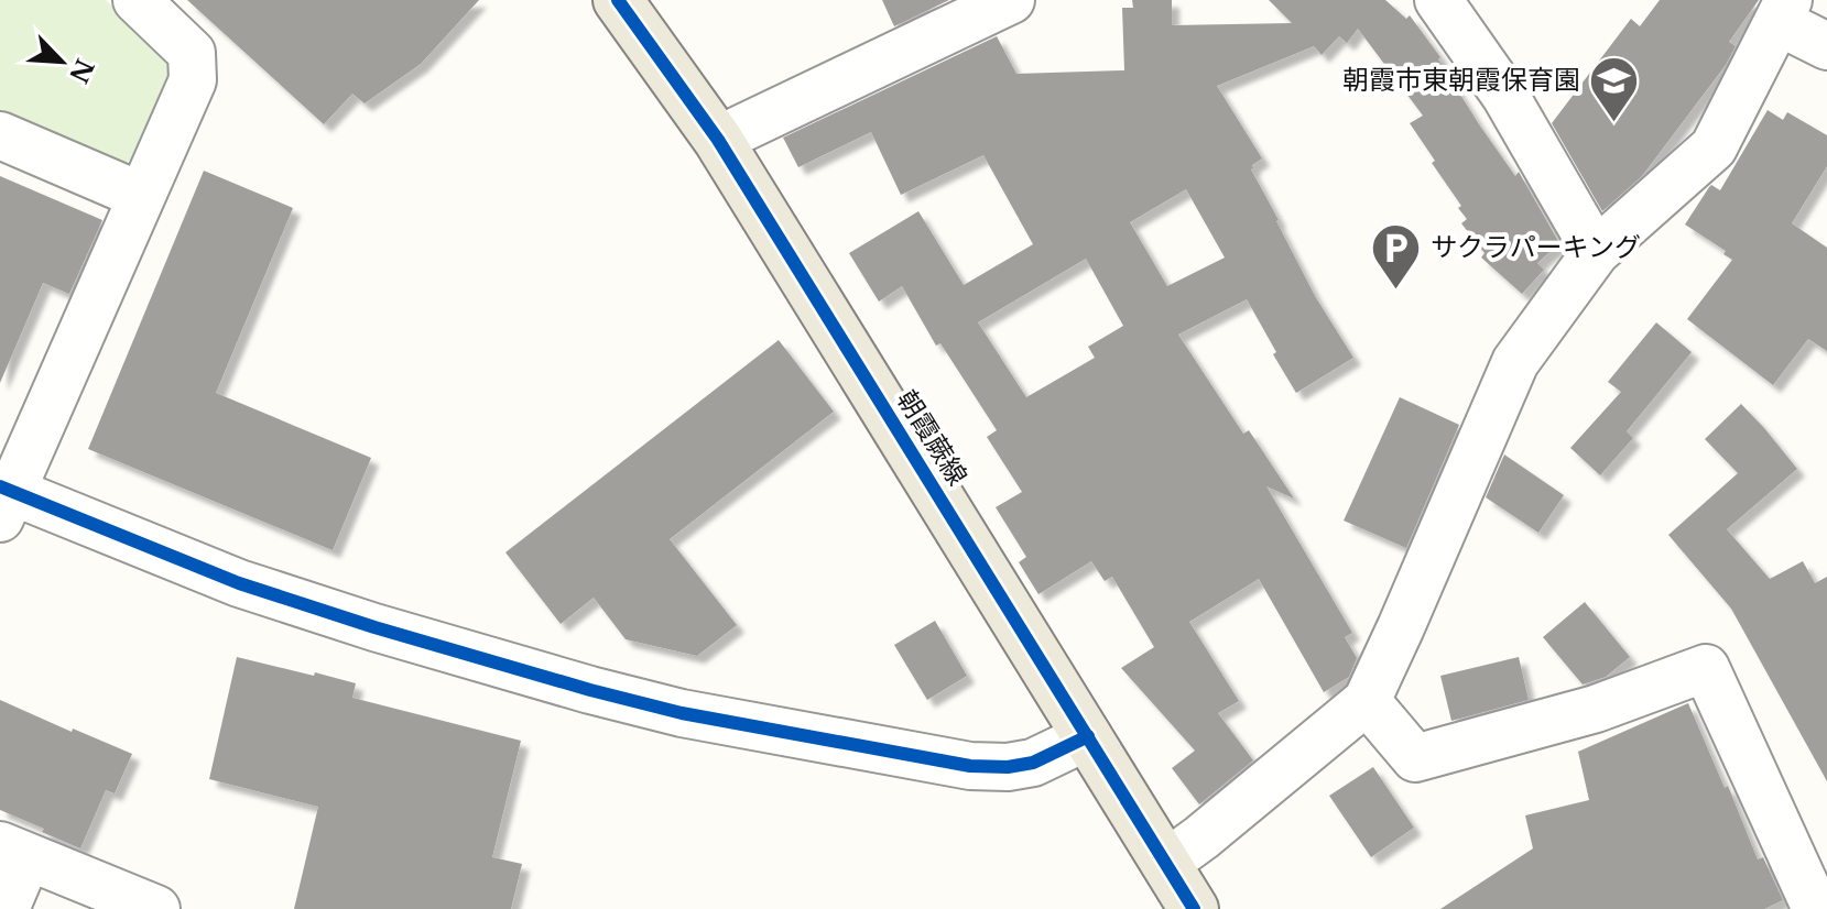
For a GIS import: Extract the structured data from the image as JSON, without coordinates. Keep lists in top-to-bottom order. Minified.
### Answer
{"streets":{"main road":["朝霞蕨線"]},"places":{"school or university":["朝霞市東朝霞保育園"],"parking":["サクラパーキング"]},"north":"bottom right"}
